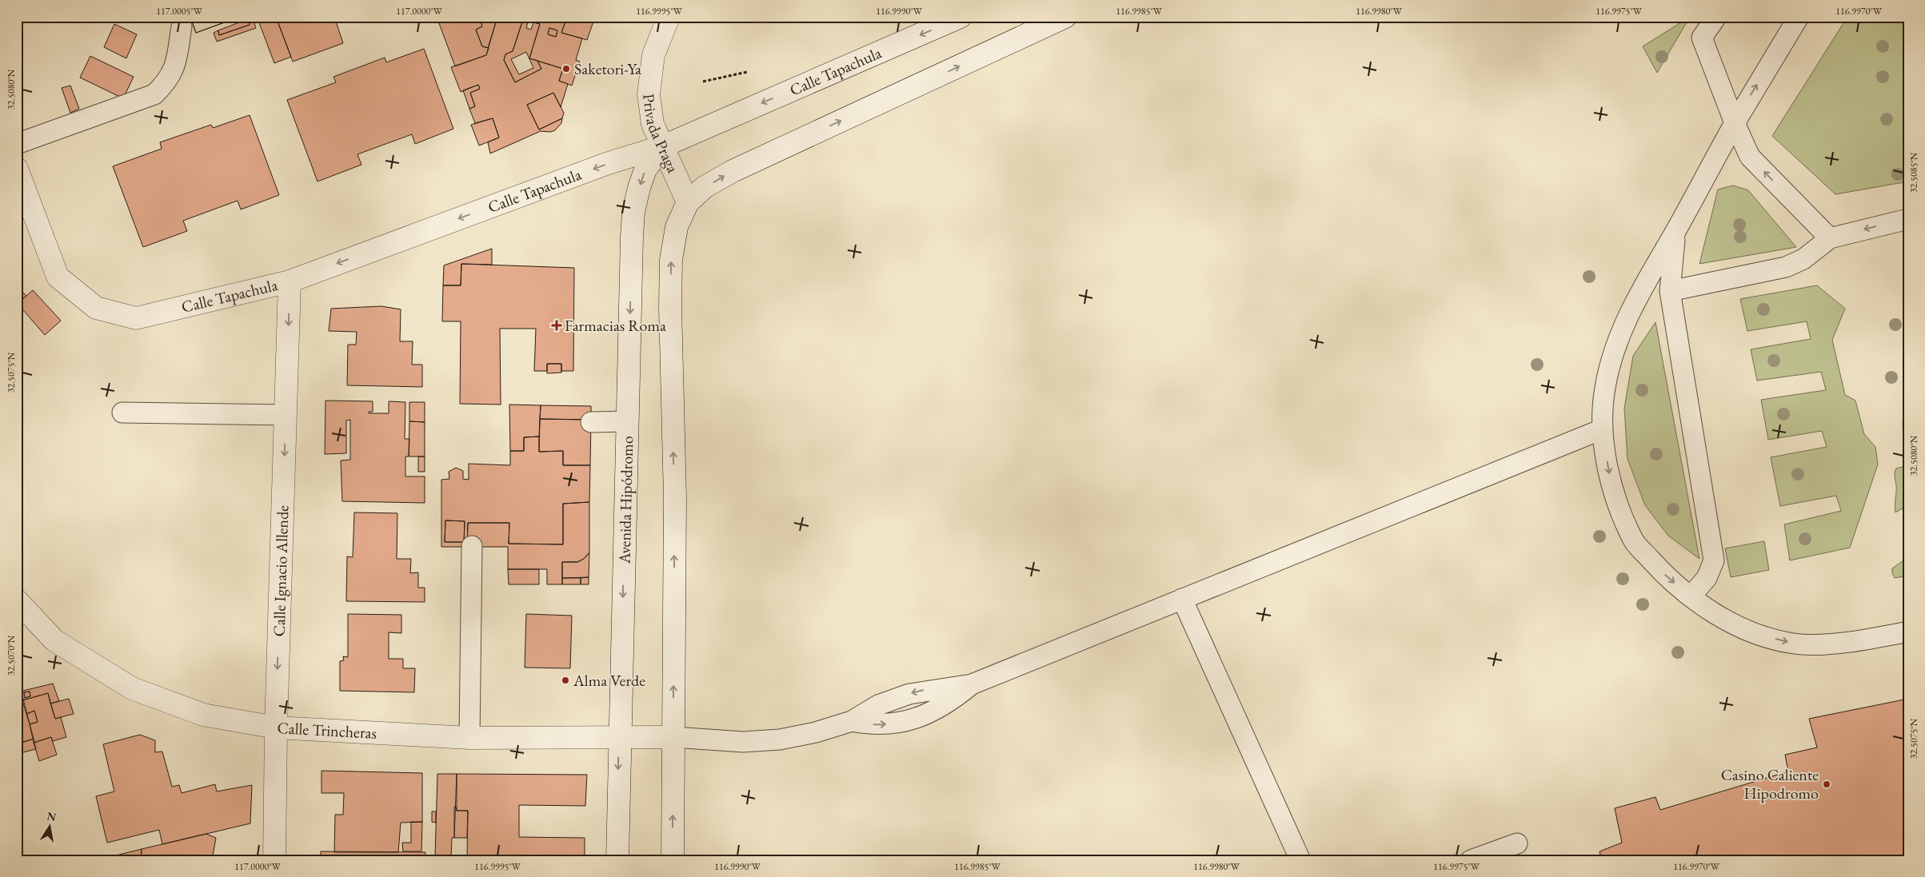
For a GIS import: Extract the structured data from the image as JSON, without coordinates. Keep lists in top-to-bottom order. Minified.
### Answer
{"streets":{"street":["Calle Tapachula","Privada Praga","Avenida Hipódromo","Calle Ignacio Allende","Calle Trincheras"]},"crossings":[["Calle Tapachula","Privada Praga"],["Calle Tapachula","Avenida Hipódromo"],["Calle Tapachula","Calle Ignacio Allende"],["Privada Praga","Avenida Hipódromo"],["Avenida Hipódromo","Calle Trincheras"],["Calle Ignacio Allende","Calle Trincheras"]],"one_way":["Calle Ignacio Allende"],"places":{"other":["Saketori-Ya","Alma Verde","Casino Caliente Hipodromo"],"health":["Farmacias Roma"]},"north":"top","coordinates":["117.0005°W","117.0000°W","116.9995°W","116.9990°W","116.9985°W","116.9980°W","116.9975°W","116.9970°W","32.5080°N","32.5085°N","32.5075°N","32.5070°N"]}
